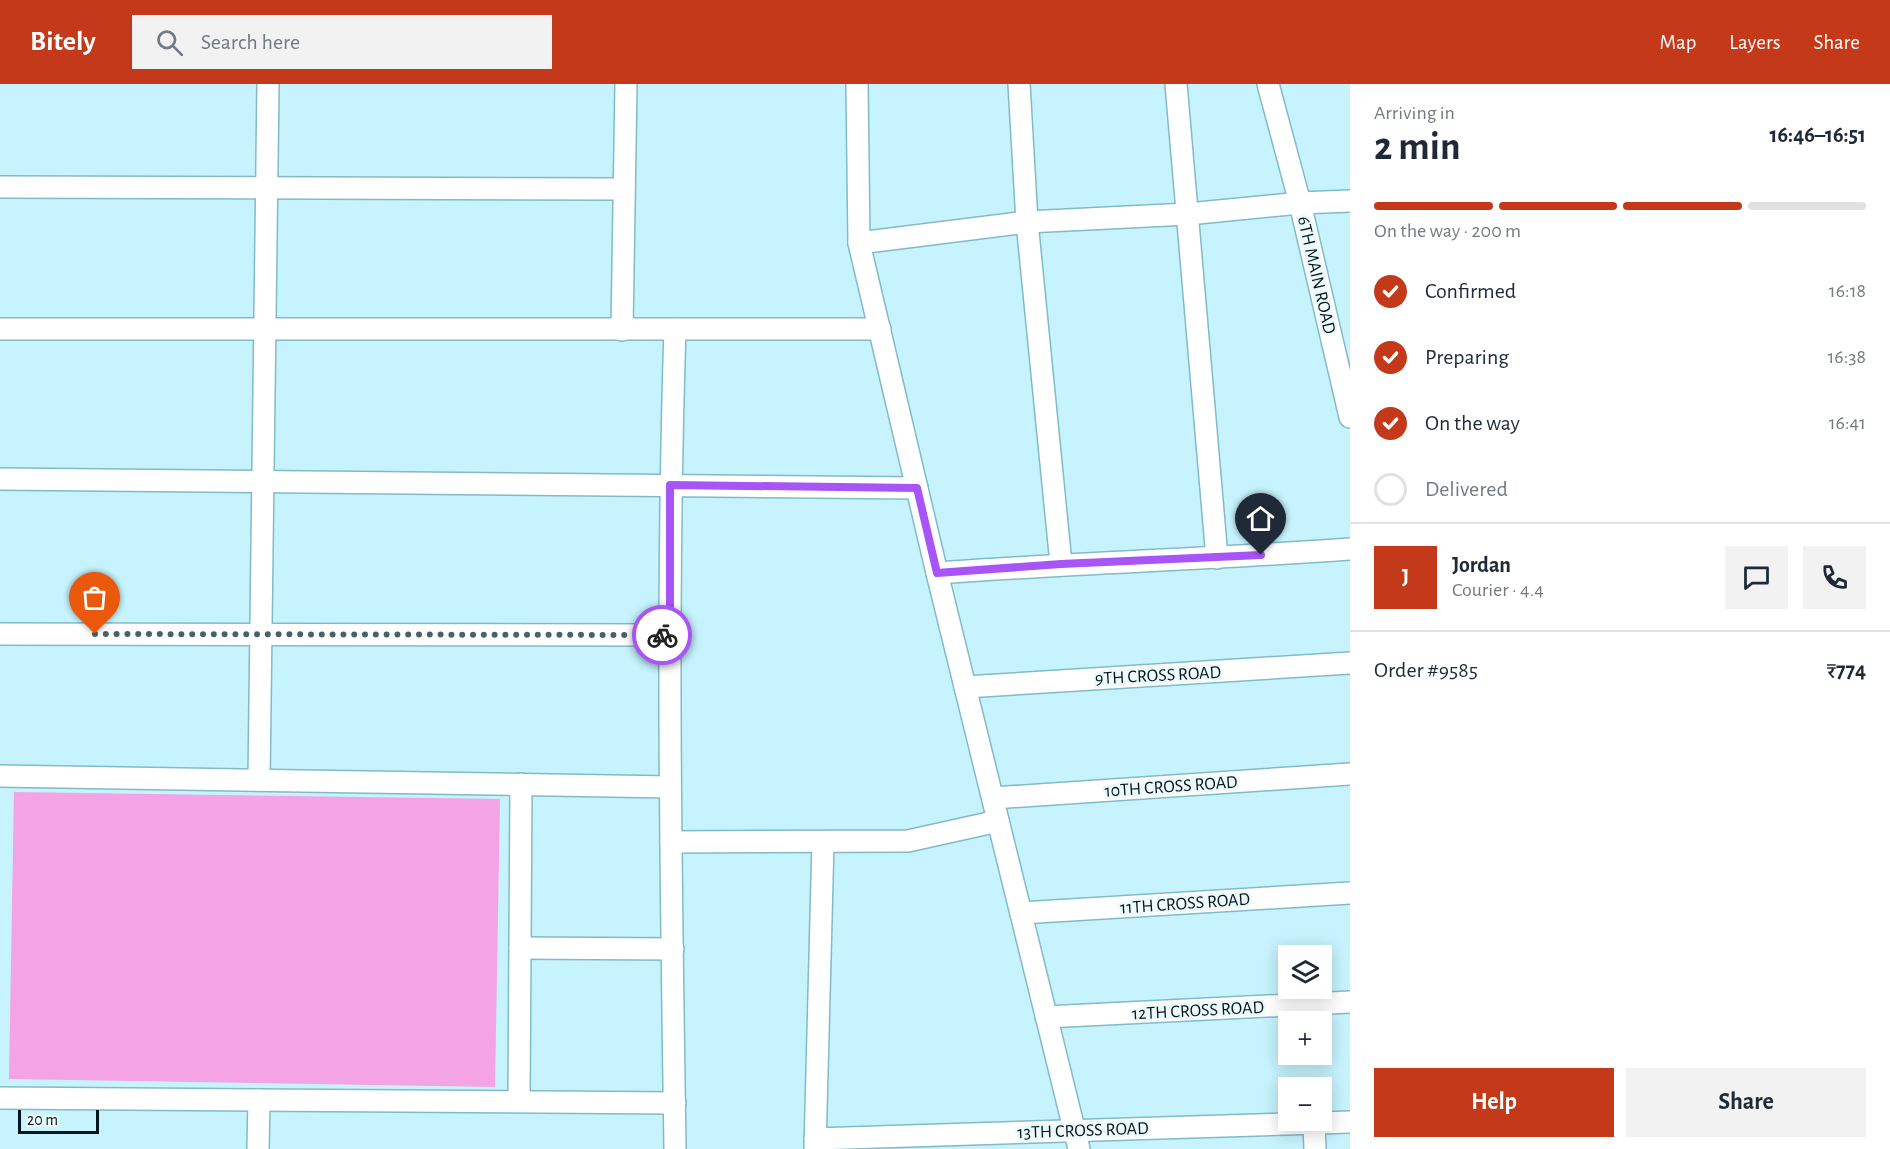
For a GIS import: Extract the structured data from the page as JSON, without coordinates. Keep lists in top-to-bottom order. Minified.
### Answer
{"streets":{"street":["6TH MAIN ROAD","9TH CROSS ROAD","10TH CROSS ROAD","11TH CROSS ROAD","12TH CROSS ROAD","13TH CROSS ROAD"]},"scale_bar":"20 m","page":{"header":"Bitely","search":"Search here","nav":["Map","Layers","Share"],"heading":["2 min","Arriving in","16:46–16:51"],"panel":["Jordan","Courier · 4.4","Order #9585","₹774"],"bar":"On the way · 200 m","list":[["Confirmed","16:18"],["Preparing","16:38"],["On the way","16:41"],"Delivered"],"round":"J","map_buttons":["+","−"],"buttons":["Help","Share"],"scale":"20 m"}}
